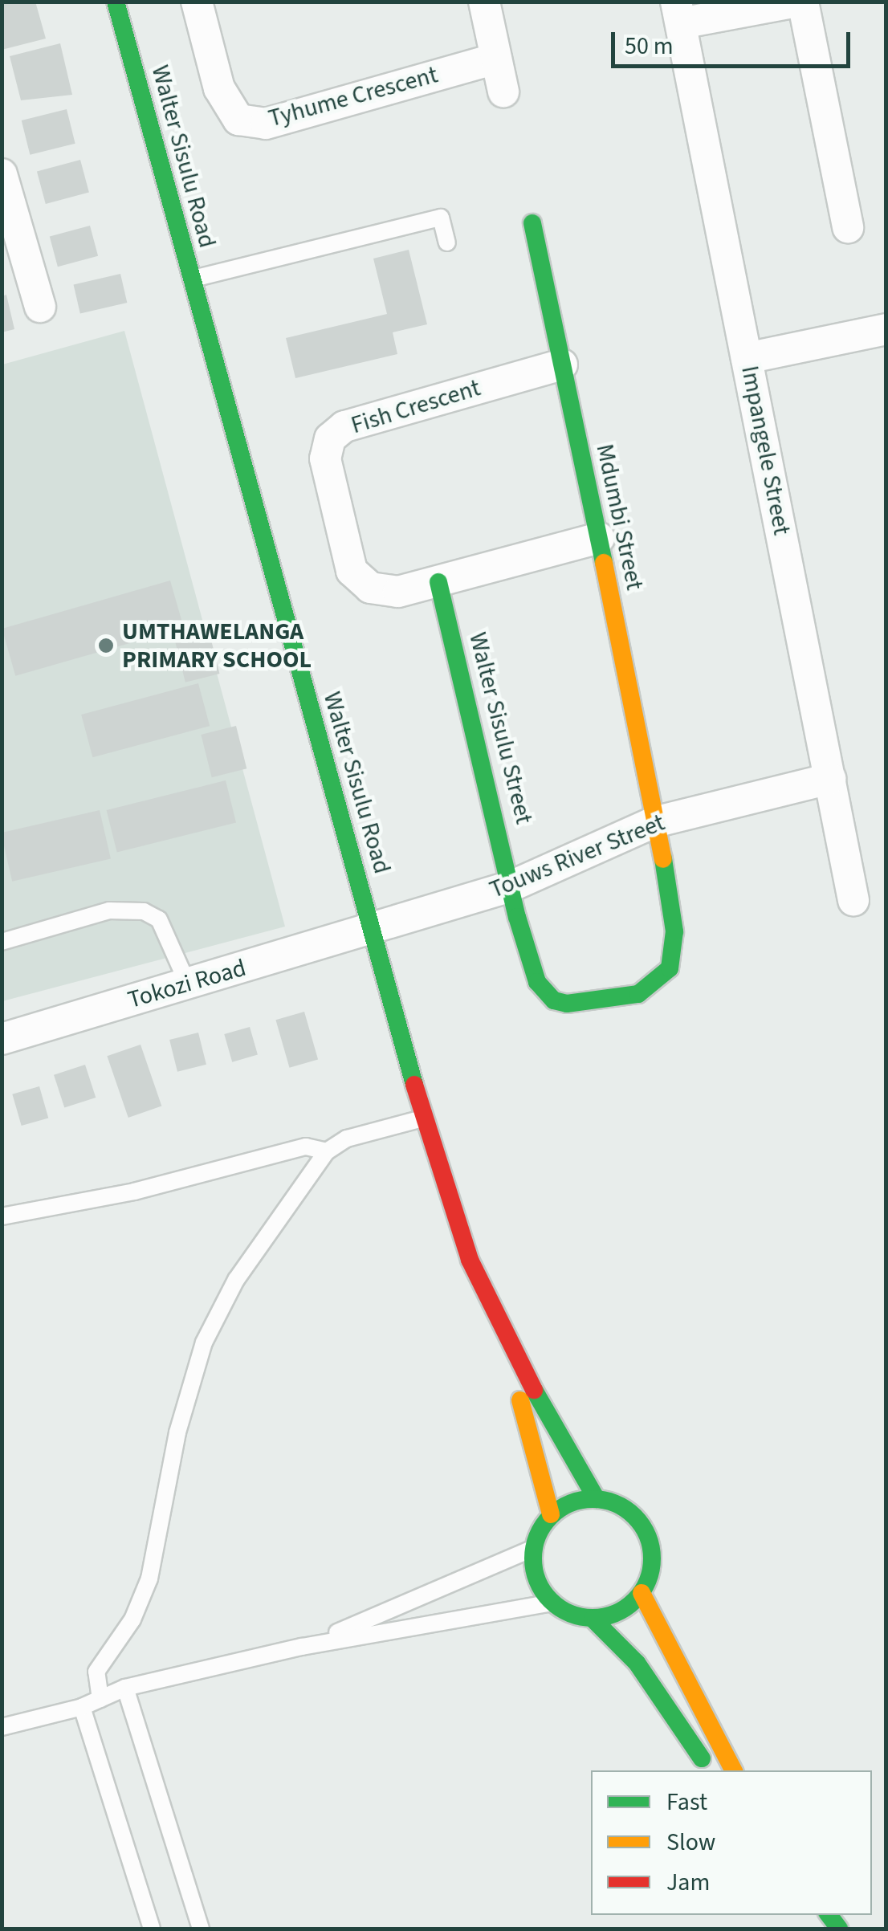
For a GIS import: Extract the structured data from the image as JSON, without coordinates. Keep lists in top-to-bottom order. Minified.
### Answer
{"streets":{"street":["Tyhume Crescent","Walter Sisulu Road","Fish Crescent","Impangele Street","Mdumbi Street","Walter Sisulu Street","Touws River Street","Tokozi Road"]},"crossings":[["Walter Sisulu Road","Touws River Street"],["Walter Sisulu Road","Tokozi Road"],["Fish Crescent","Mdumbi Street"],["Fish Crescent","Walter Sisulu Street"],["Impangele Street","Touws River Street"],["Mdumbi Street","Walter Sisulu Street"],["Mdumbi Street","Touws River Street"],["Walter Sisulu Street","Touws River Street"],["Touws River Street","Tokozi Road"]],"places":["UMTHAWELANGA PRIMARY SCHOOL"],"legend":["Fast","Slow","Jam"],"scale_bar":"50 m"}
